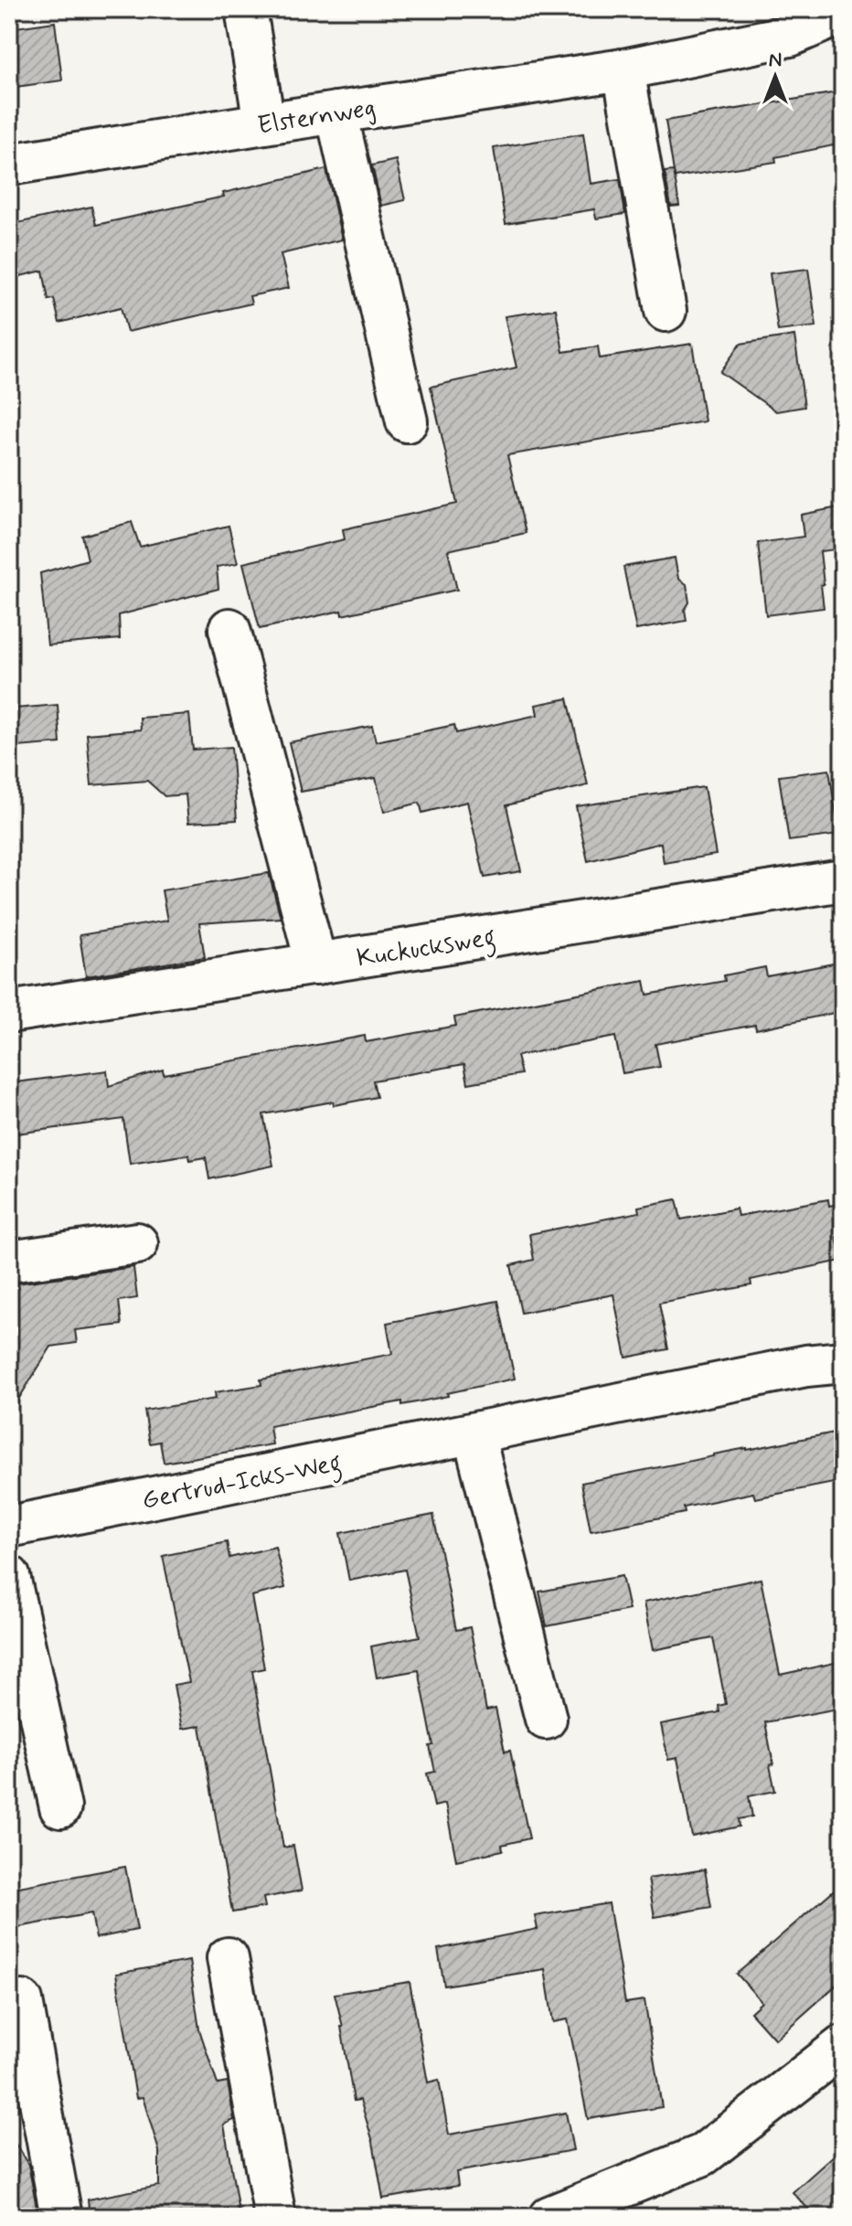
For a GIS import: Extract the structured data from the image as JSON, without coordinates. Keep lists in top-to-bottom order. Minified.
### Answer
{"streets":{"street":["Elsternweg","Kuckucksweg","Gertrud-Icks-Weg"]},"north":"top"}
